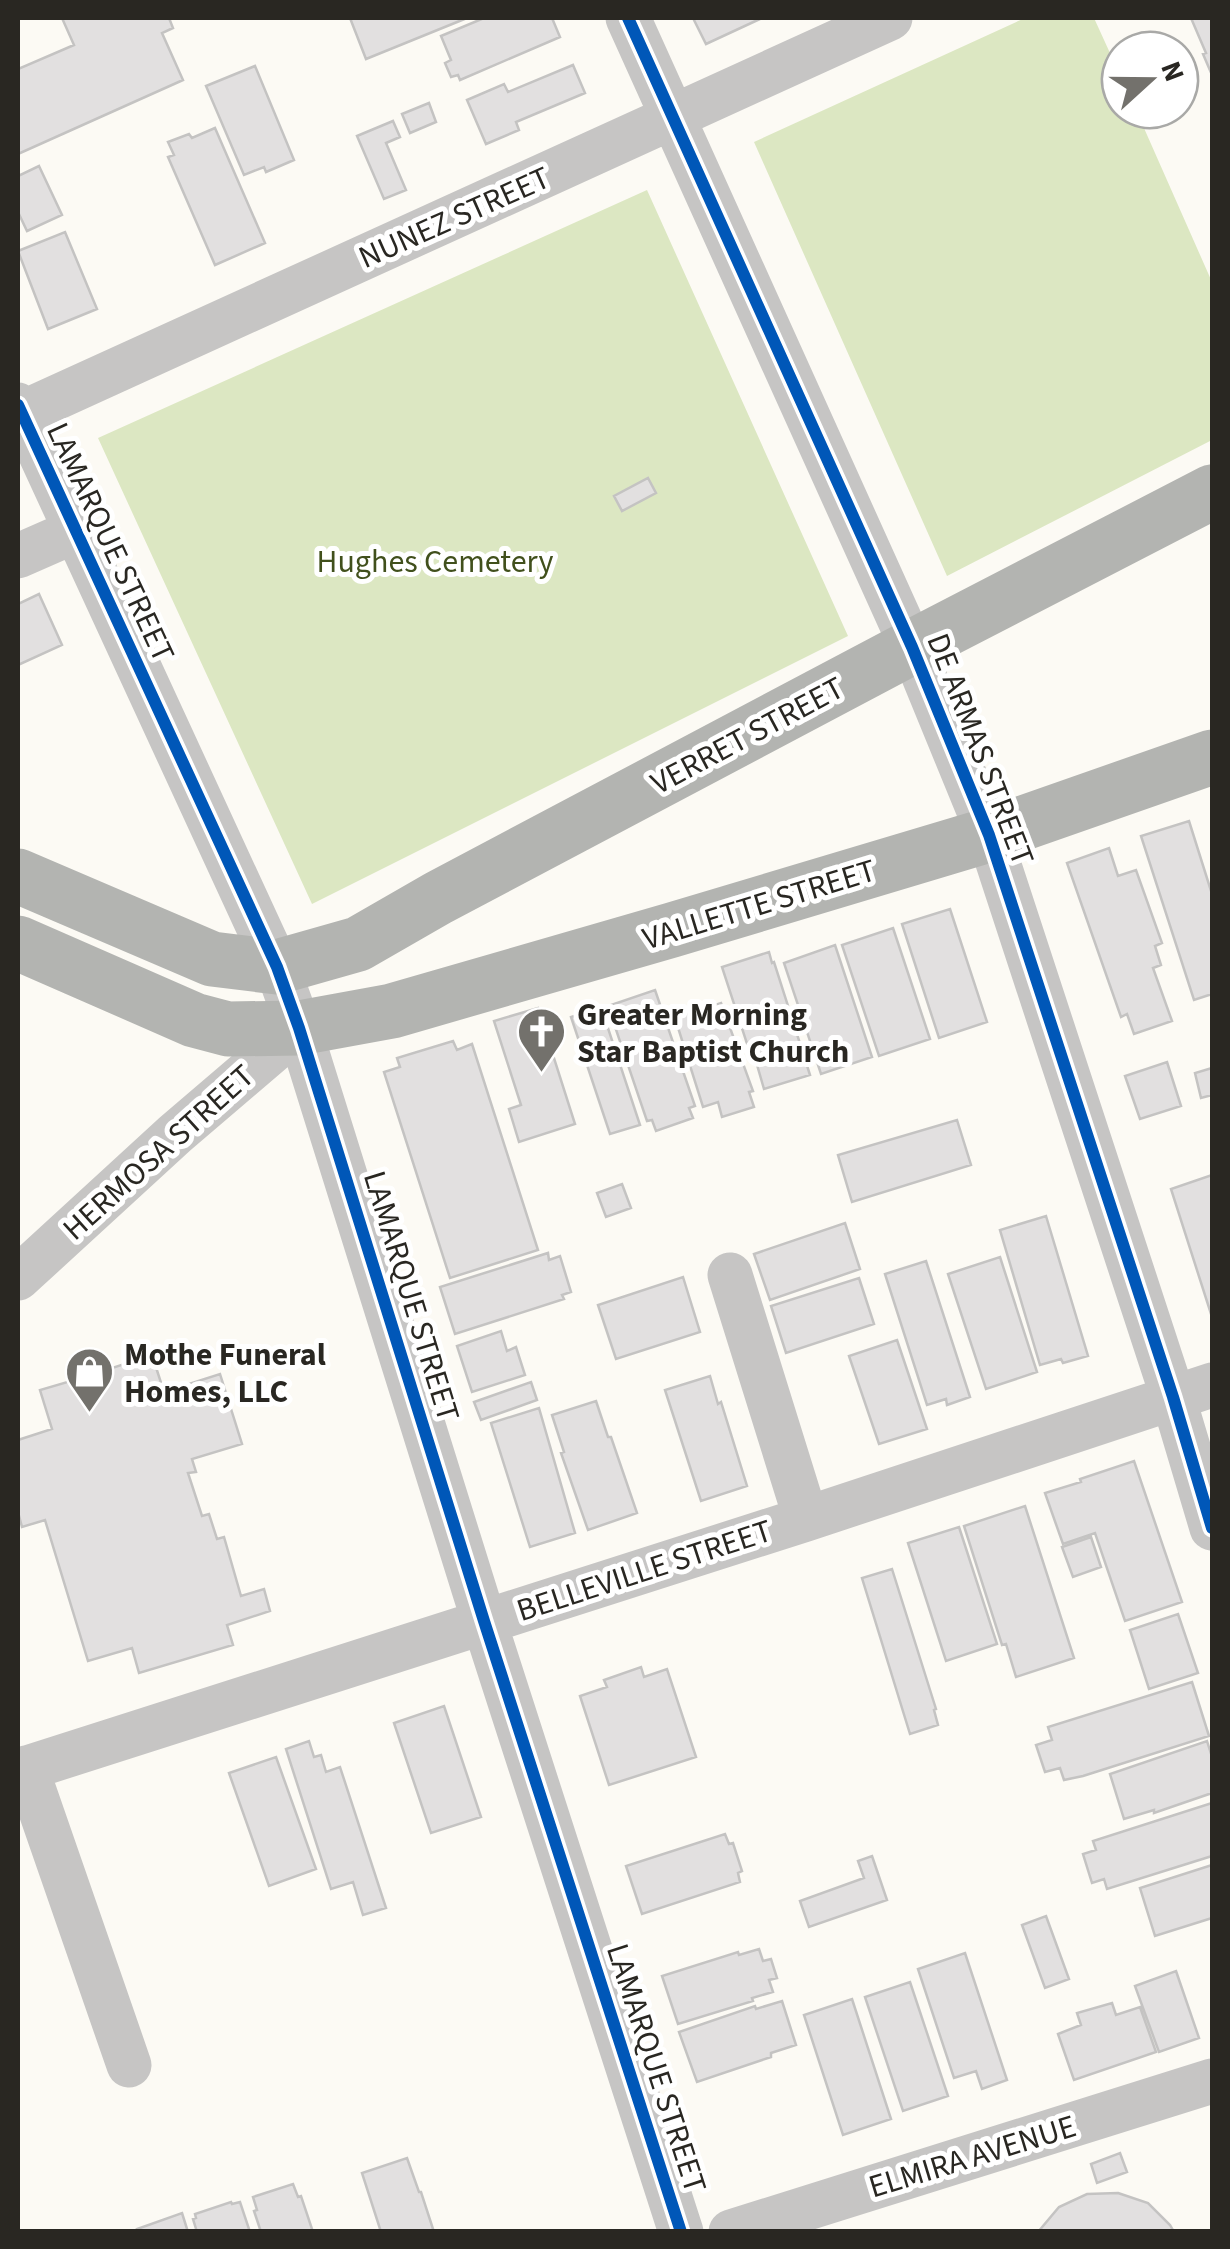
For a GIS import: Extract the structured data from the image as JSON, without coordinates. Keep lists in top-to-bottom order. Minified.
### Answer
{"streets":{"main road":["VERRET STREET","VALLETTE STREET"],"street":["NUNEZ STREET","LAMARQUE STREET","DE ARMAS STREET","HERMOSA STREET","BELLEVILLE STREET","ELMIRA AVENUE"]},"crossings":[["NUNEZ STREET","LAMARQUE STREET"],["NUNEZ STREET","DE ARMAS STREET"],["LAMARQUE STREET","VERRET STREET"],["LAMARQUE STREET","VALLETTE STREET"],["LAMARQUE STREET","HERMOSA STREET"],["LAMARQUE STREET","BELLEVILLE STREET"],["VERRET STREET","DE ARMAS STREET"],["DE ARMAS STREET","VALLETTE STREET"],["DE ARMAS STREET","BELLEVILLE STREET"],["VALLETTE STREET","HERMOSA STREET"]],"parks":["Hughes Cemetery"],"places":{"church":["Greater Morning Star Baptist Church"],"shop":["Mothe Funeral Homes, LLC"]},"north":"right"}
